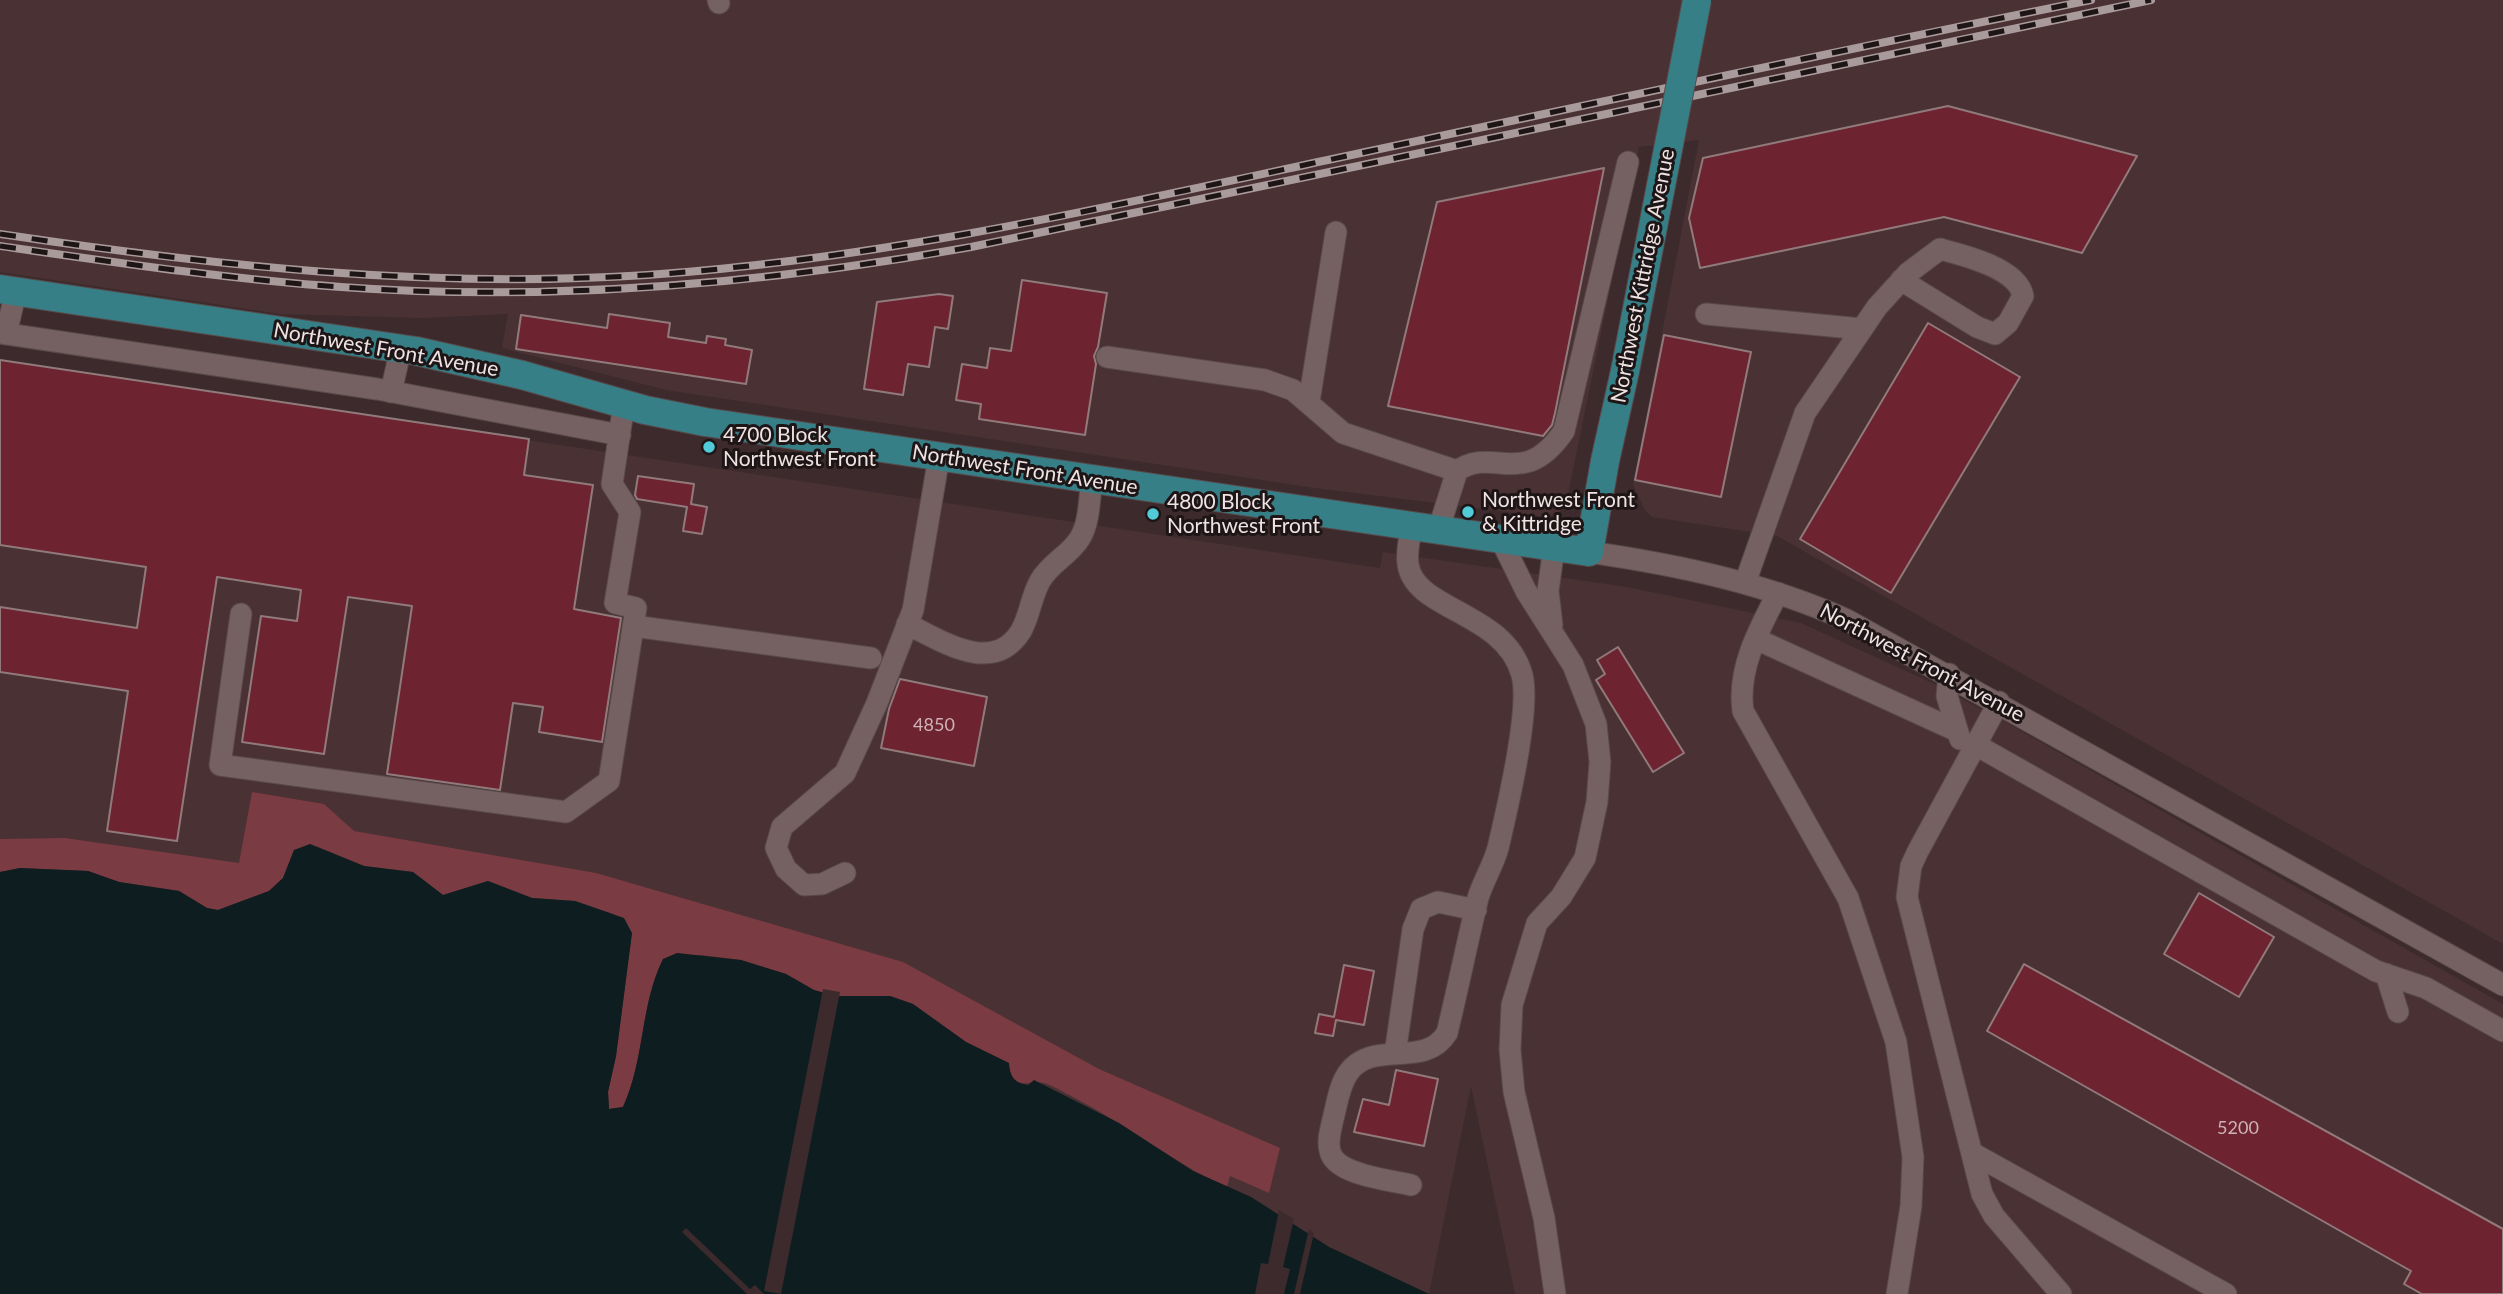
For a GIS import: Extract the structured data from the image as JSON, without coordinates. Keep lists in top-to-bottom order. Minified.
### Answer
{"streets":{"main road":["Northwest Kittridge Avenue","Northwest Front Avenue"]},"crossings":[["Northwest Kittridge Avenue","Northwest Front Avenue"]],"places":["4700 Block Northwest Front","Northwest Front & Kittridge","4800 Block Northwest Front"],"house_numbers":["4850","5200"]}
